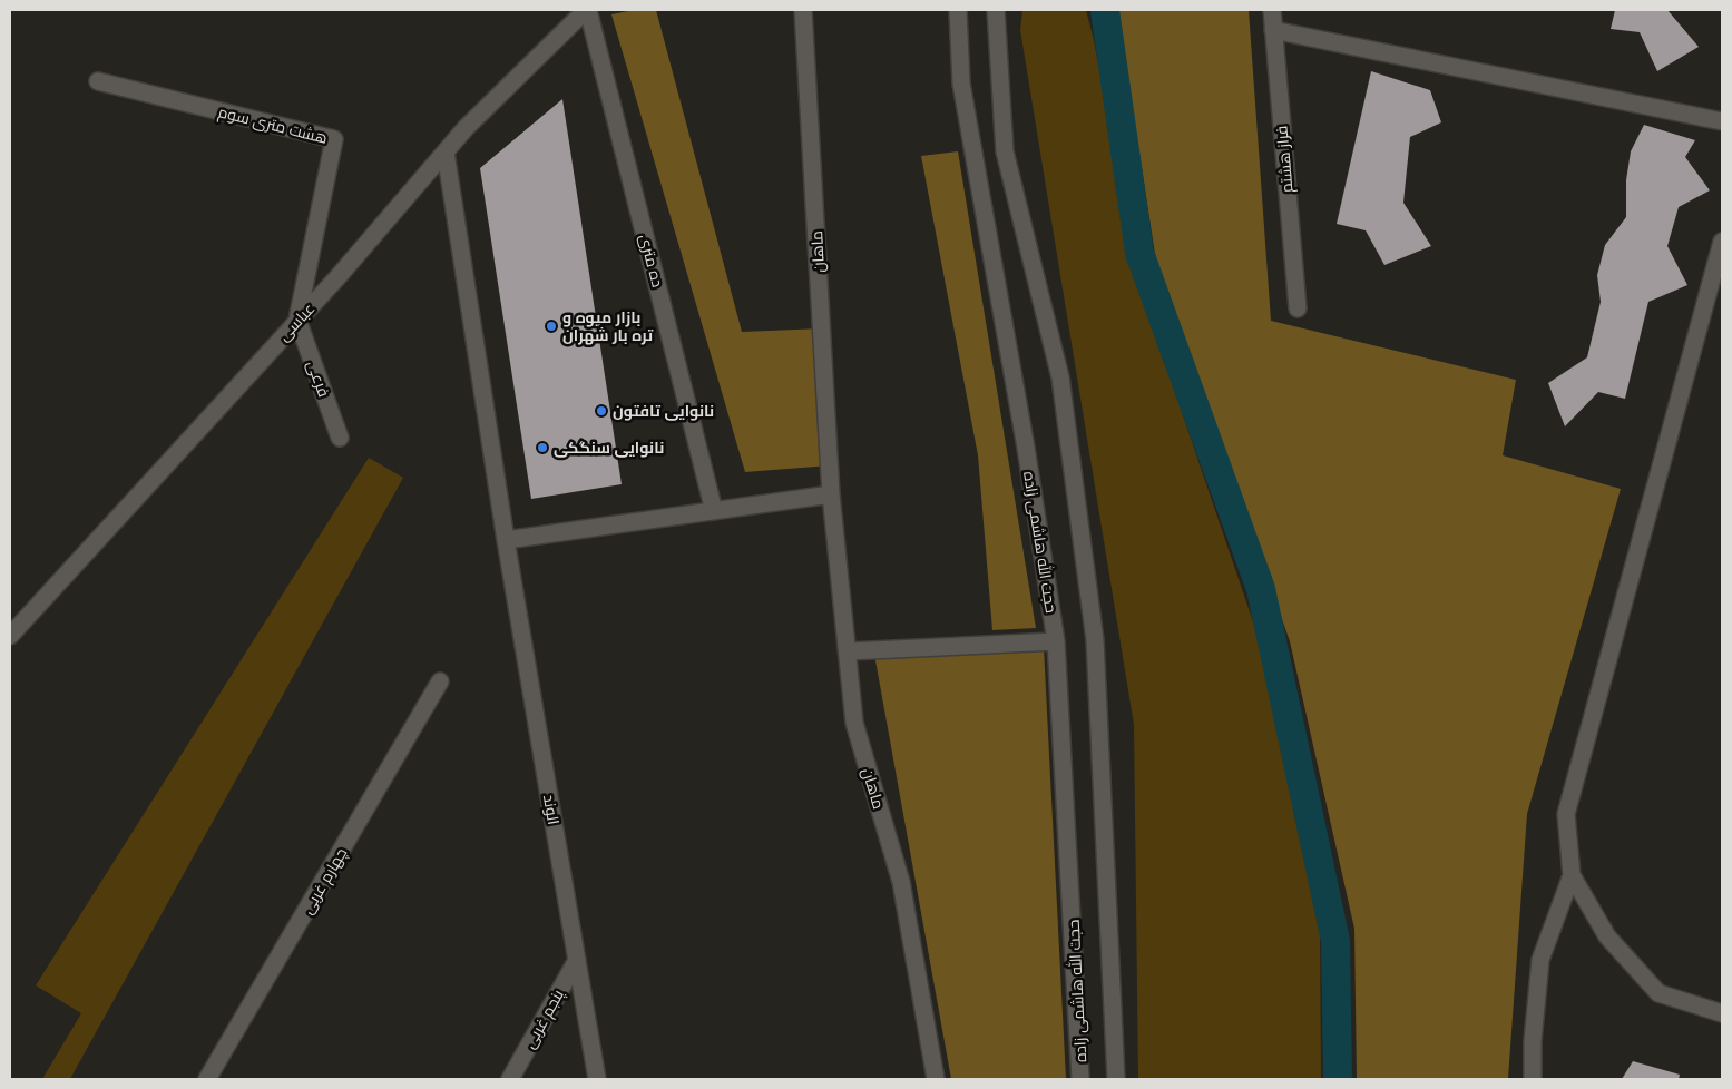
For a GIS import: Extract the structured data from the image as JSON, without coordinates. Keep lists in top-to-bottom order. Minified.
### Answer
{"streets":{"street":["هشت متری سوم","فراز هشتم","ماهان","ده متری","عباسی","فرعی","حجت الله هاشمی زاده","الوند","چهارم غربی","پنجم غربی"]},"crossings":[["هشت متری سوم","عباسی"],["هشت متری سوم","فرعی"],["ده متری","عباسی"],["عباسی","فرعی"],["عباسی","الوند"],["الوند","پنجم غربی"]],"places":["بازار میوه و تره بار شهران","نانوایی تافتون","نانوایی سنگکی"]}
